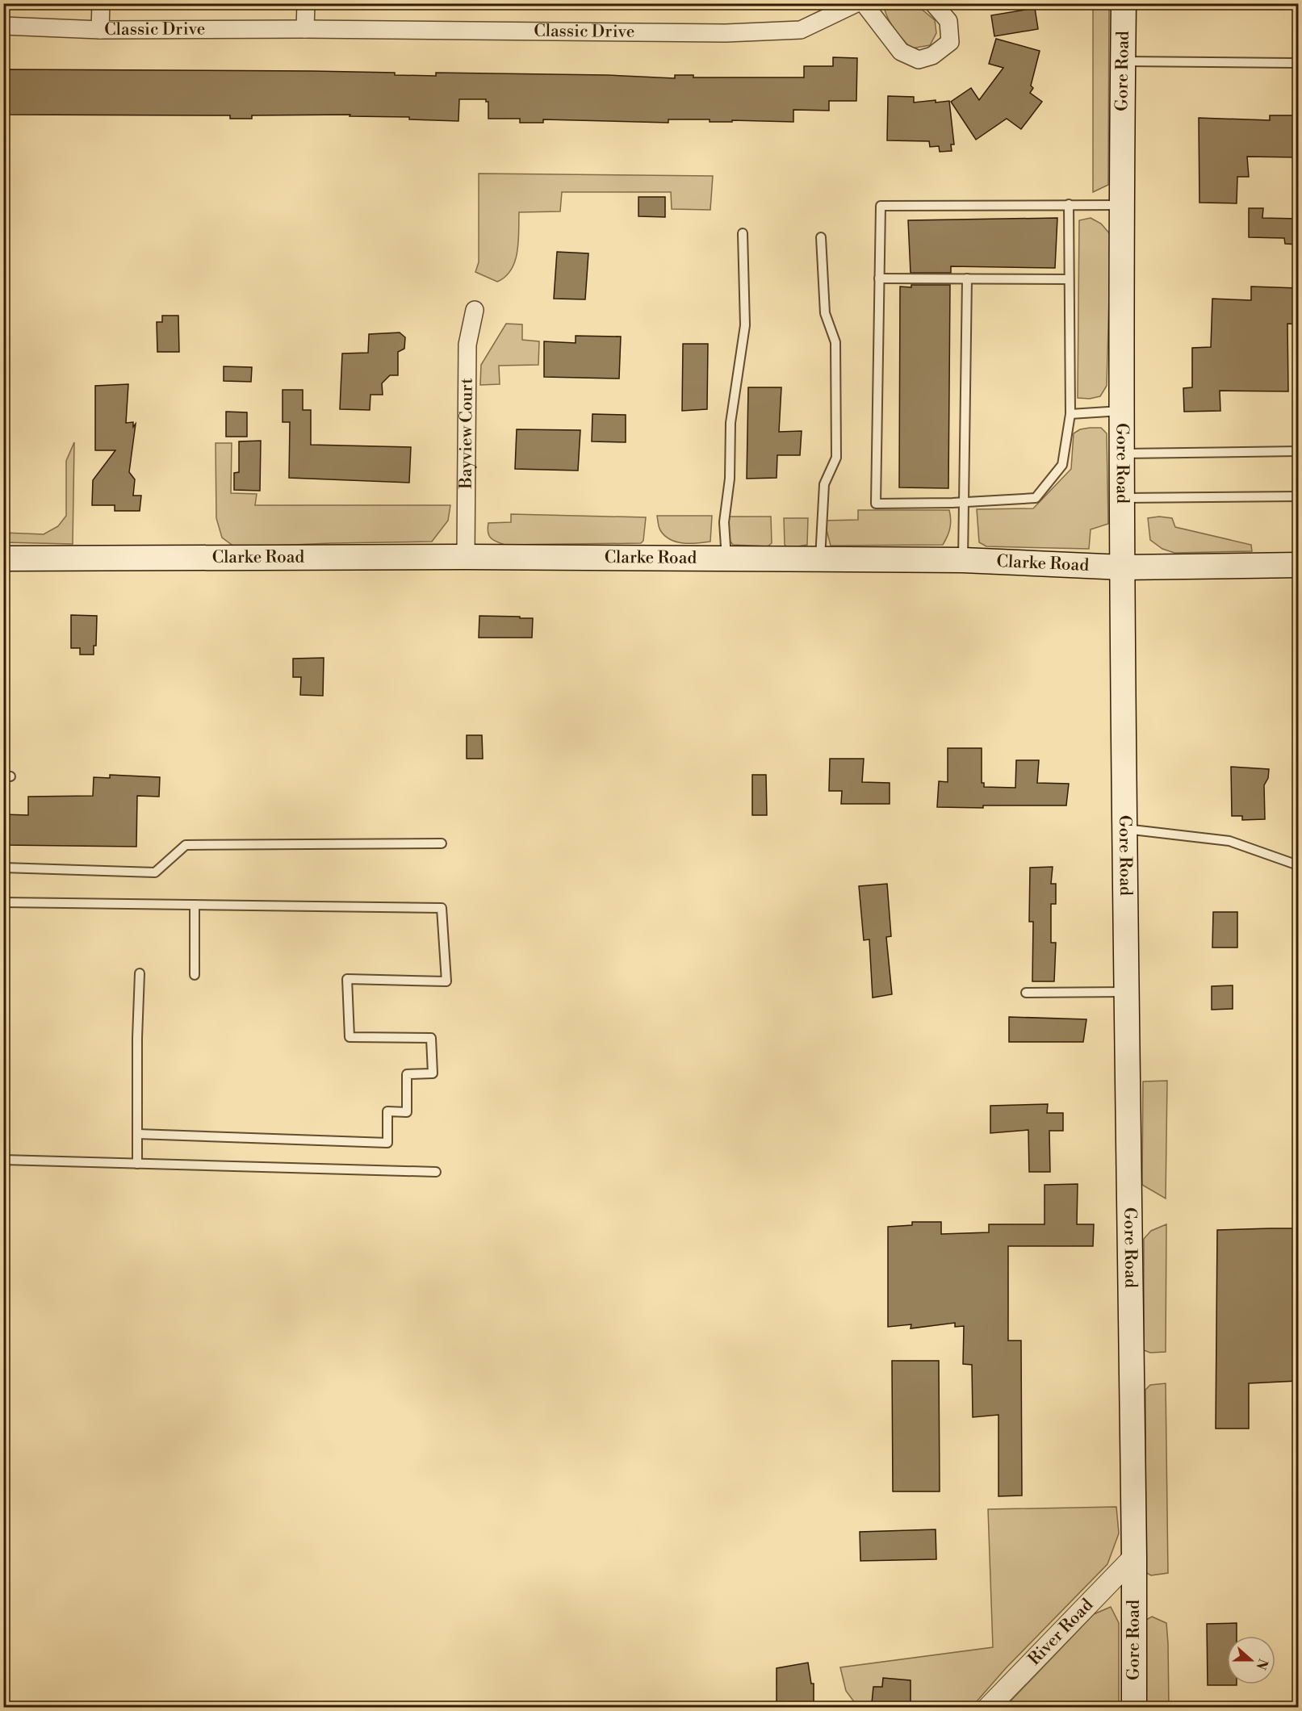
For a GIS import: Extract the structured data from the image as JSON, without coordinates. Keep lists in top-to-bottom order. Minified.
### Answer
{"streets":{"main road":["Gore Road","Clarke Road"],"street":["Classic Drive","Bayview Court","River Road"]},"crossings":[["Gore Road","Clarke Road"],["Gore Road","River Road"],["Bayview Court","Clarke Road"]],"north":"right"}
